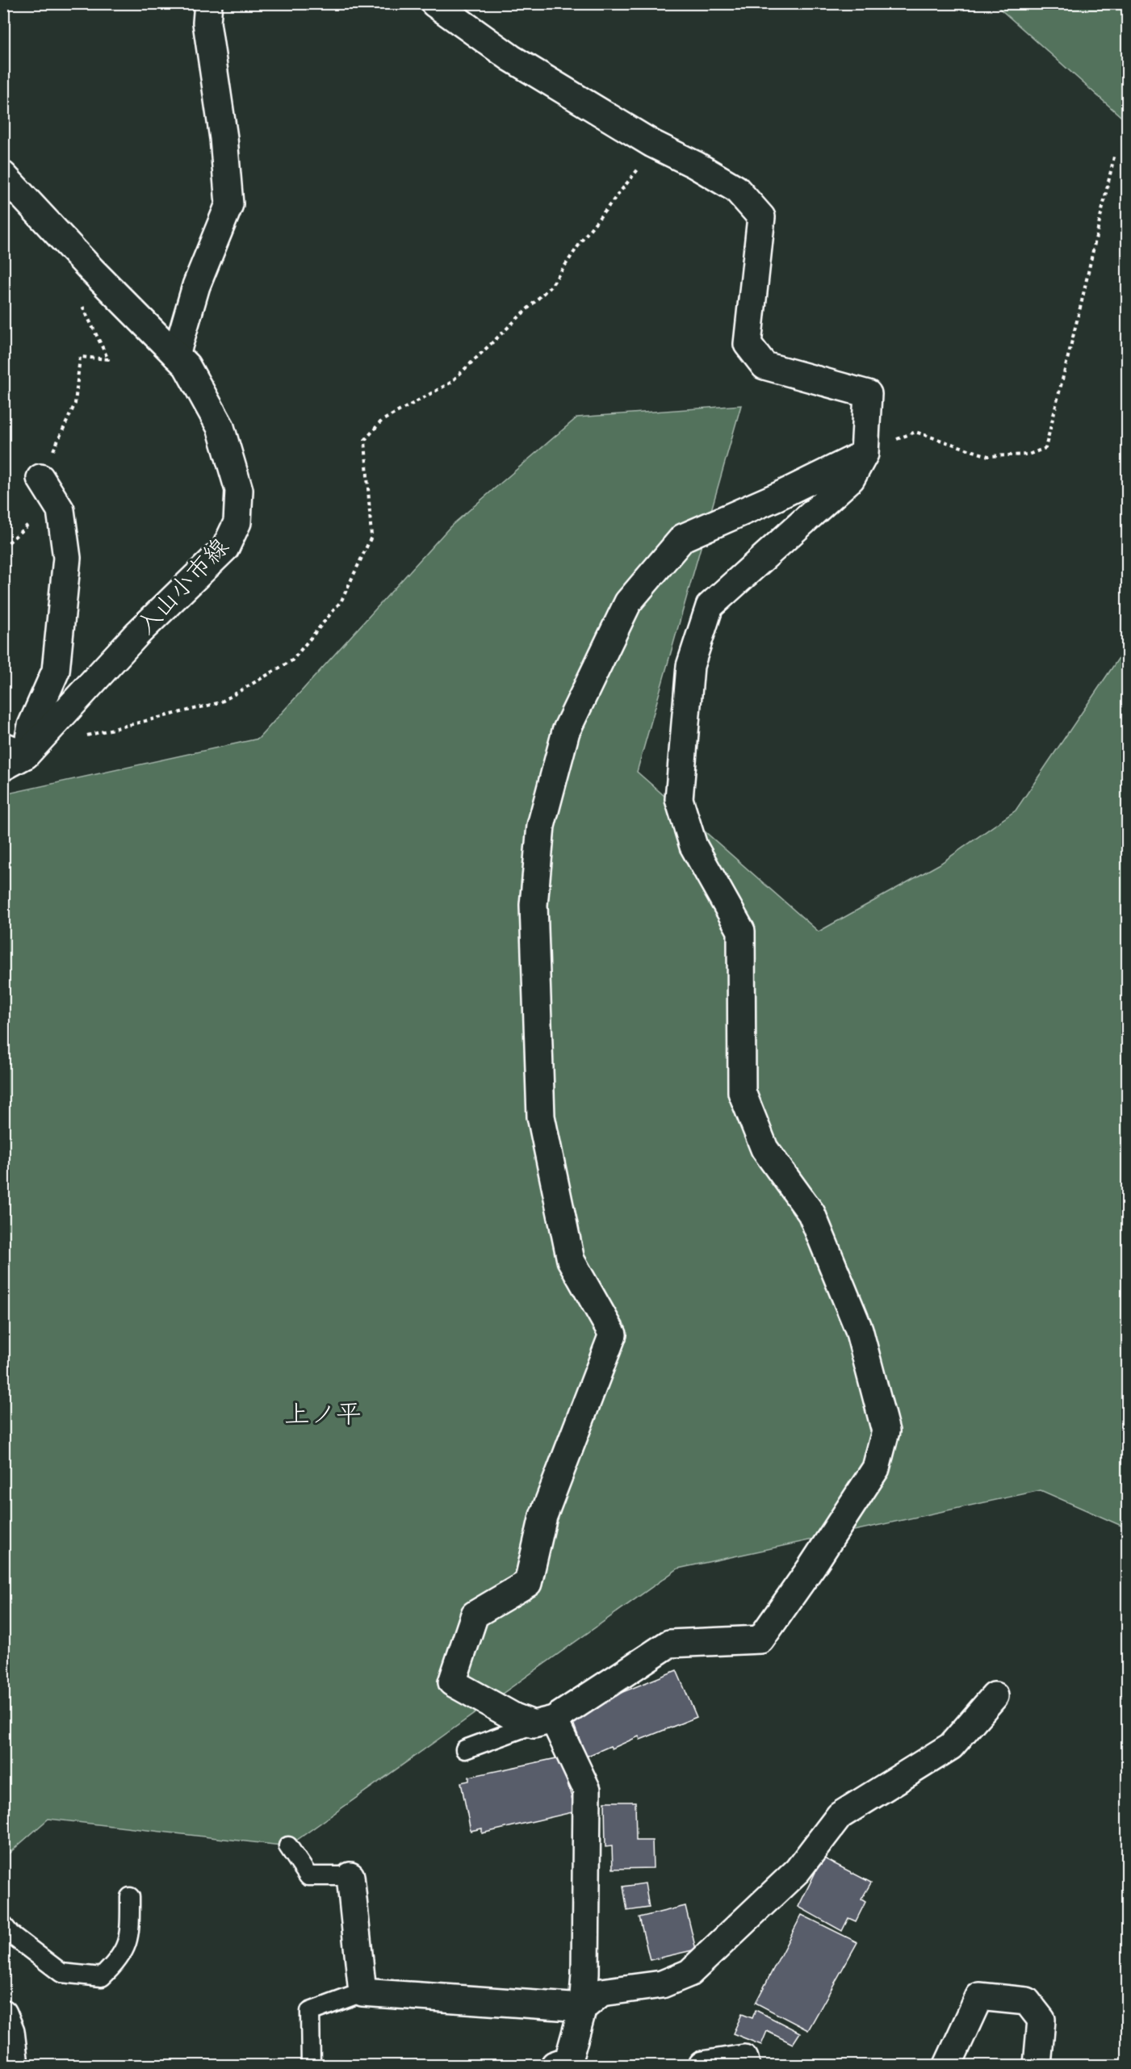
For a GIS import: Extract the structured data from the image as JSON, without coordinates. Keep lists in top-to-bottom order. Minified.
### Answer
{"streets":{"street":["入山小市線"]},"districts":["上ノ平"]}
